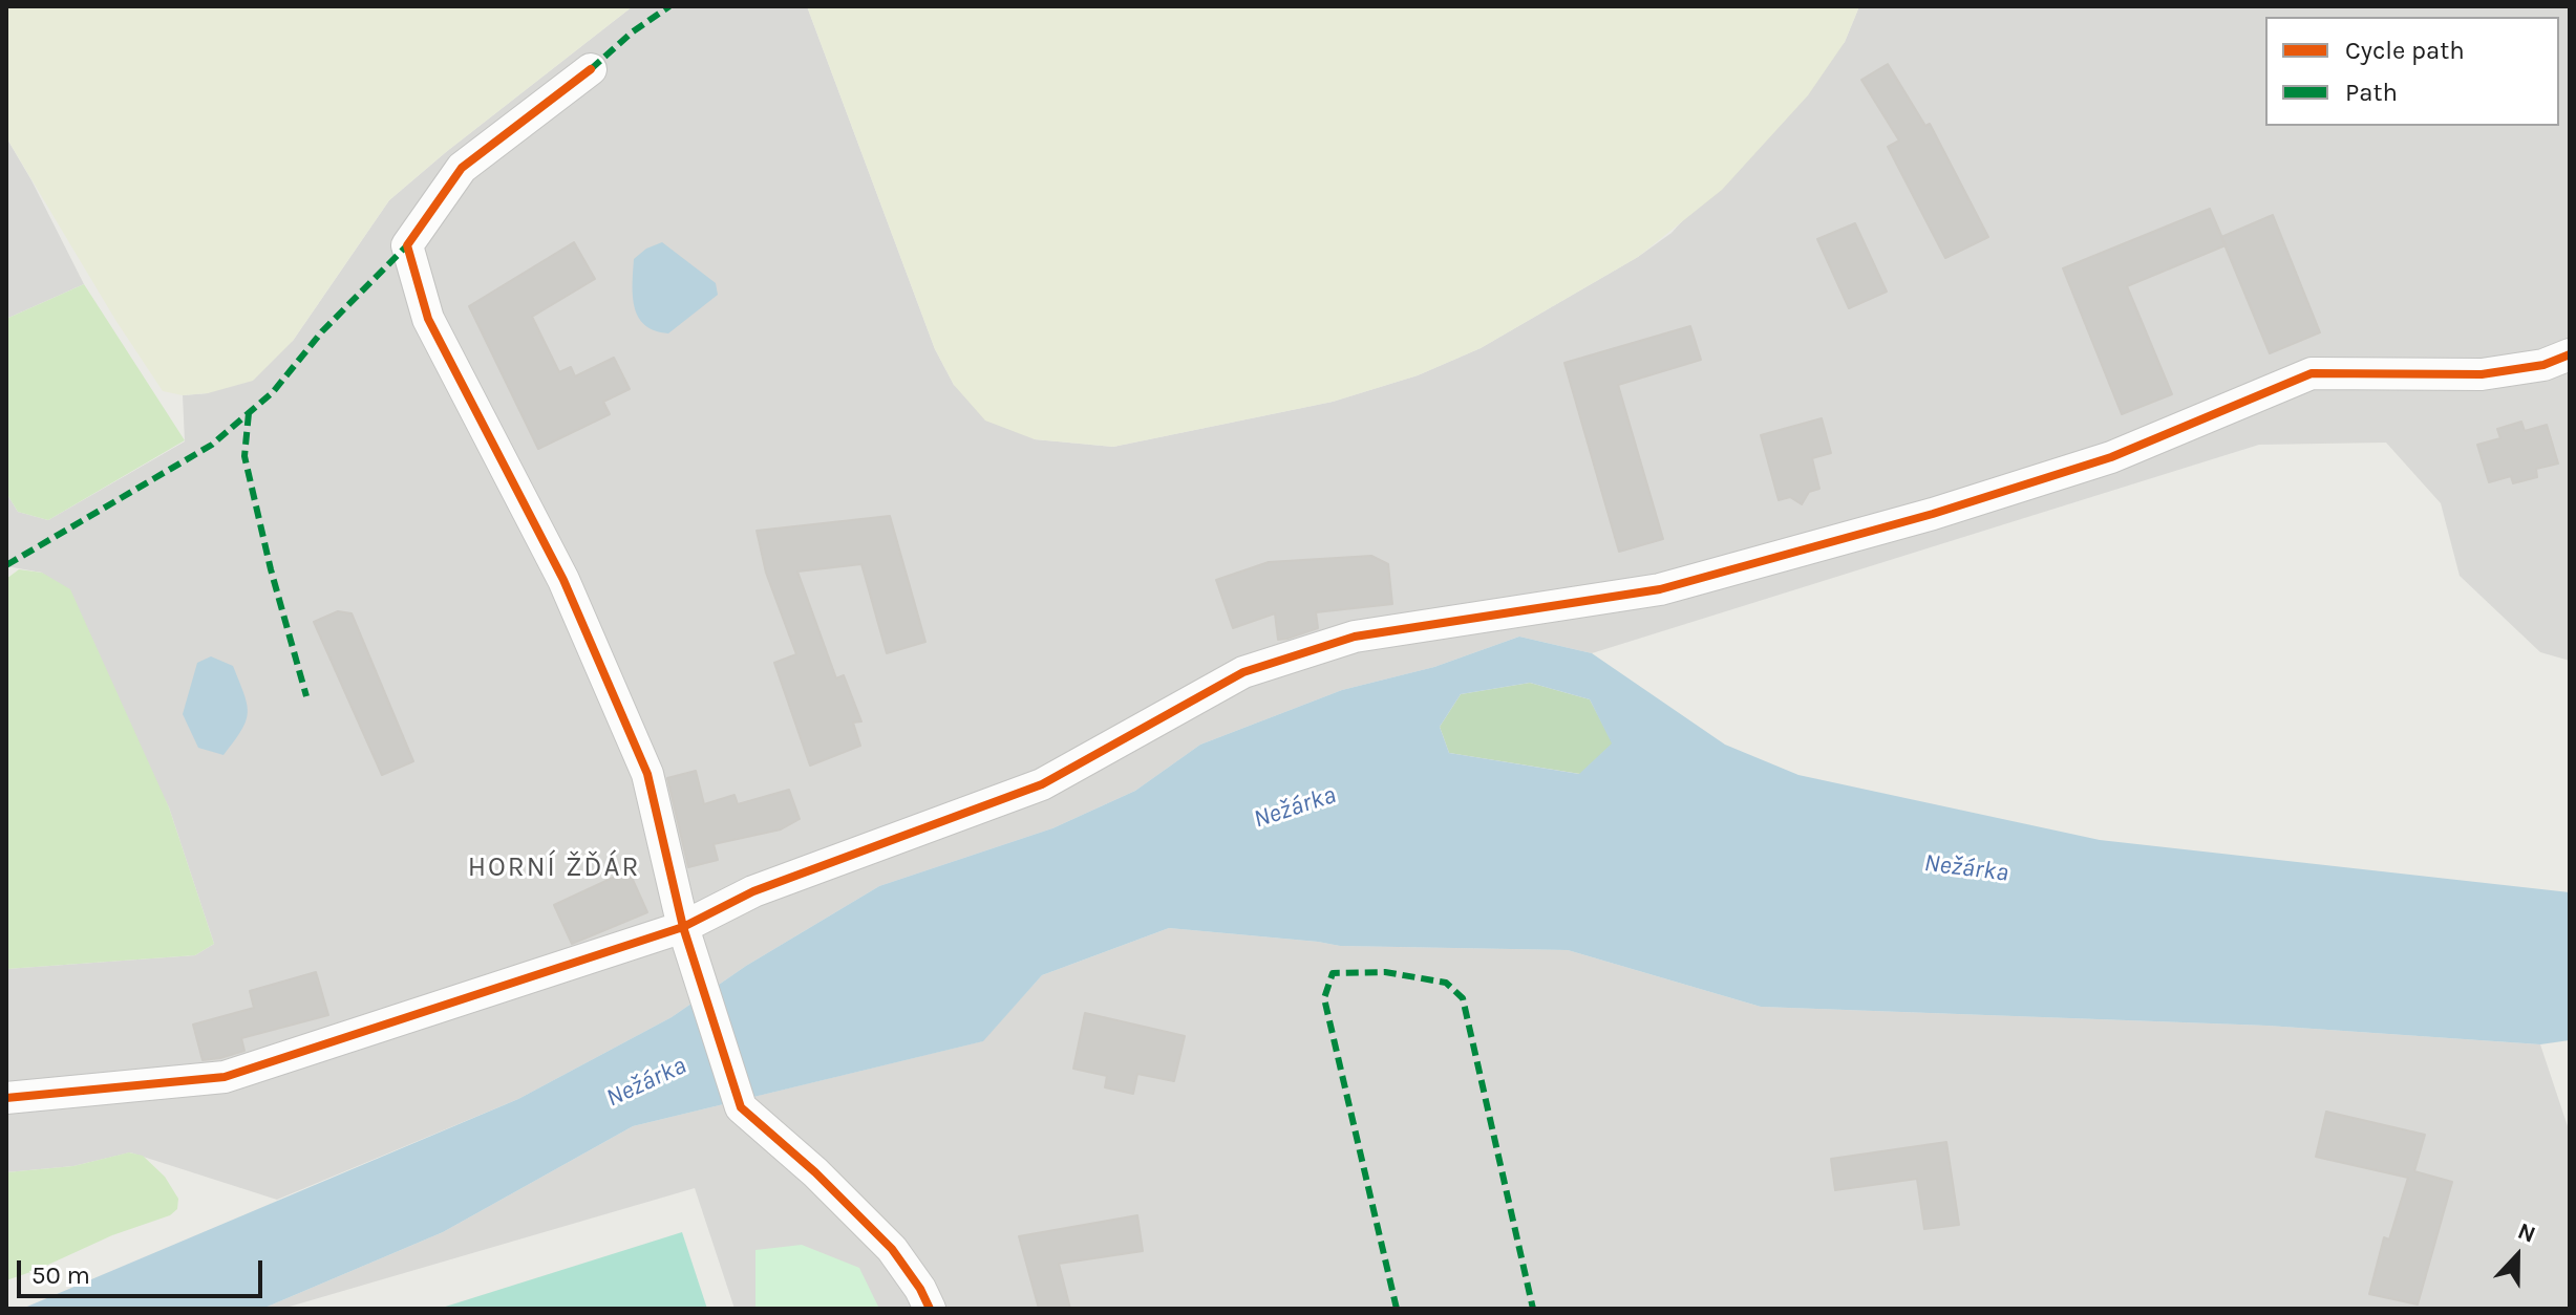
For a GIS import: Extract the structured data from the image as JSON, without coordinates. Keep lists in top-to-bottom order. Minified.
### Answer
{"districts":["HORNÍ ŽĎÁR"],"water":["Nežárka"],"legend":["Cycle path","Path"],"scale_bar":"50 m","north":"top"}
